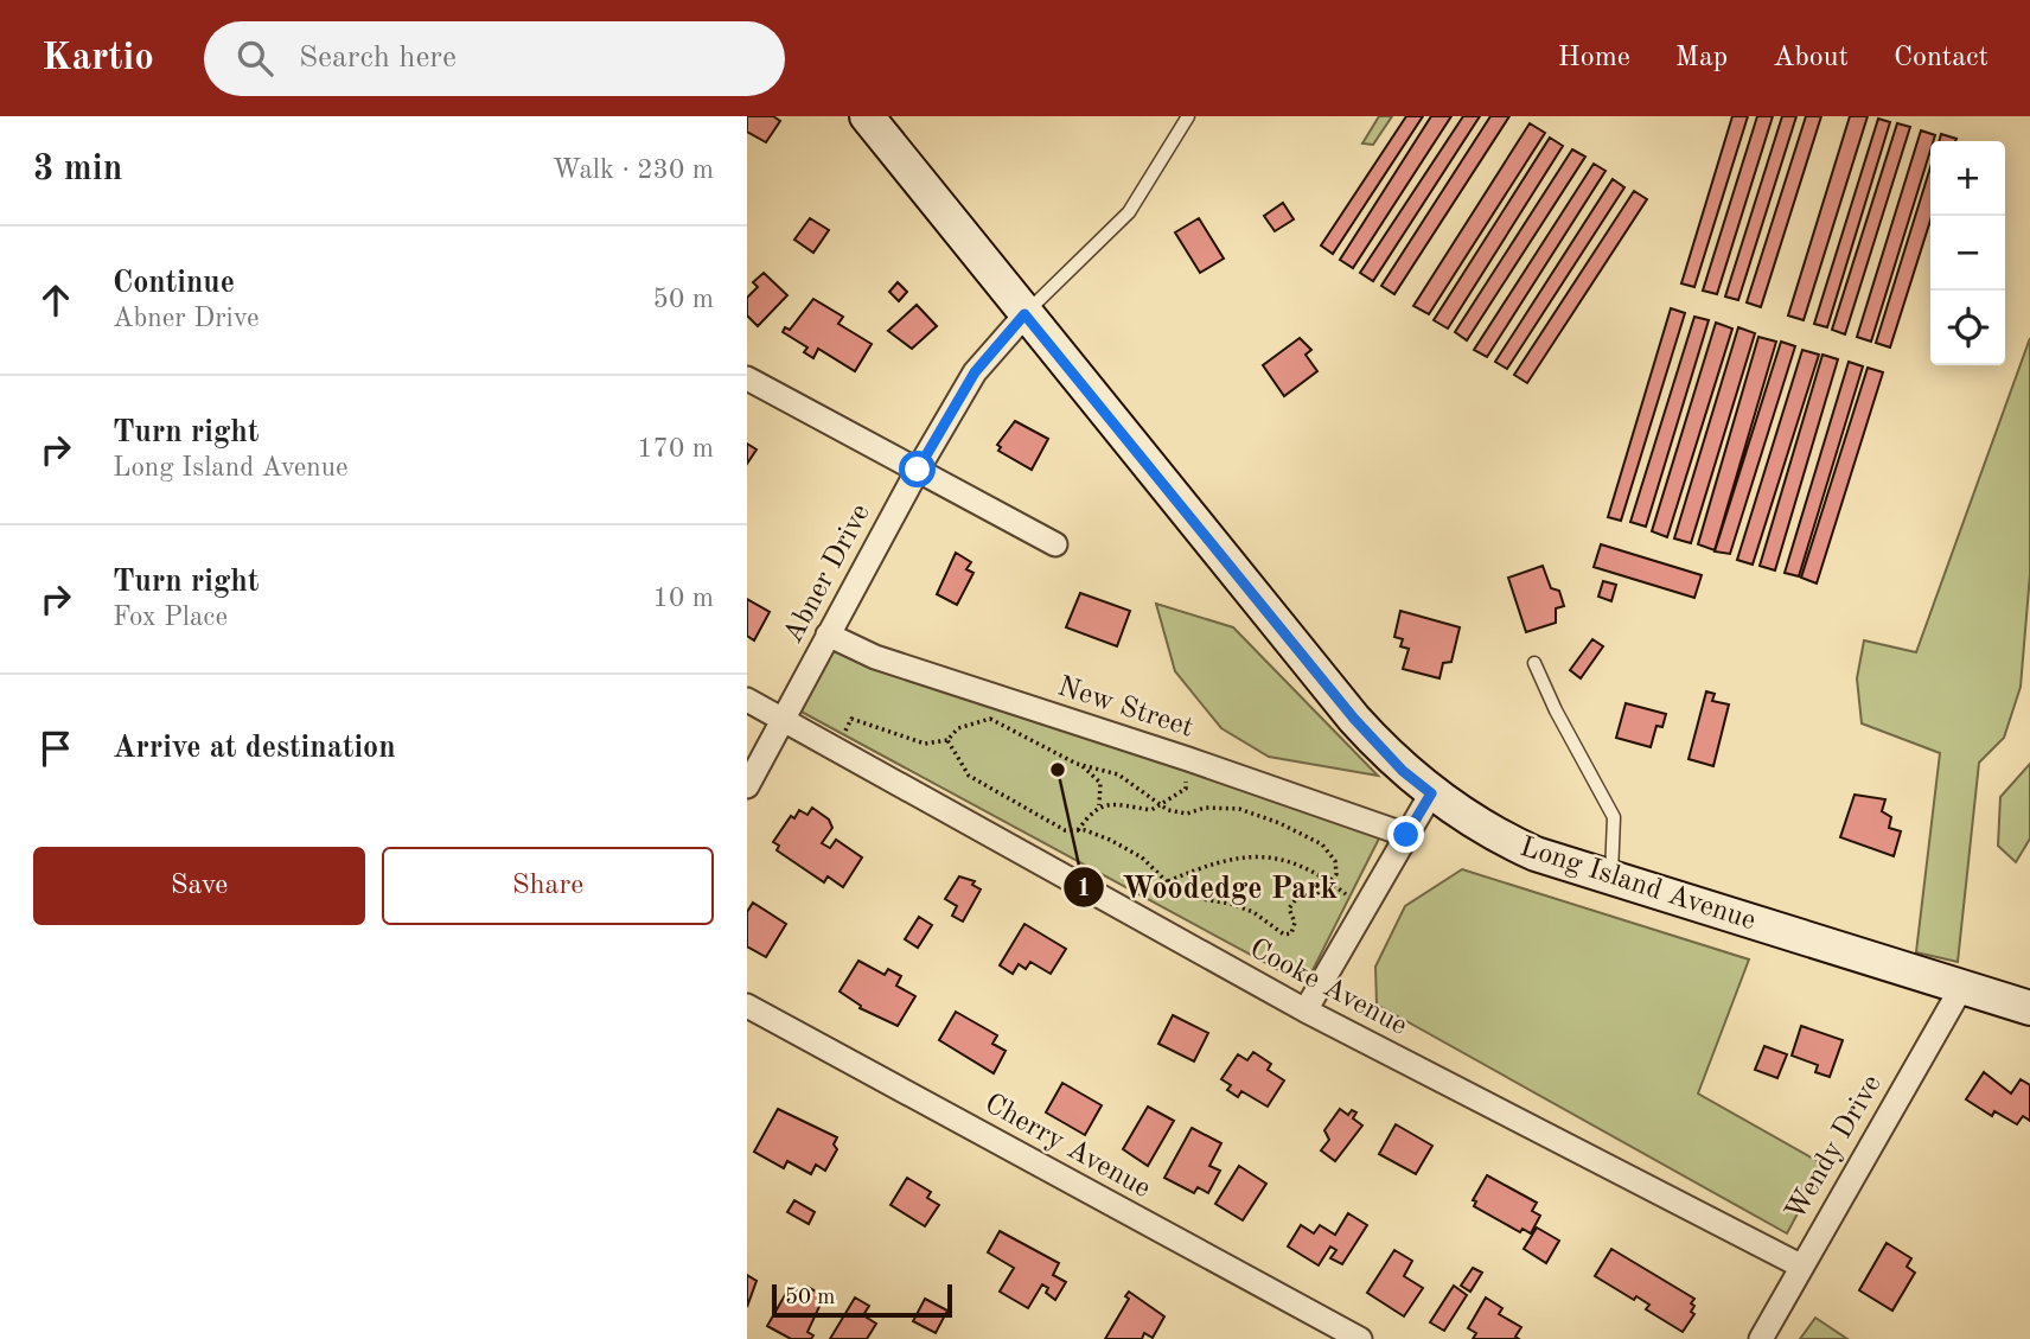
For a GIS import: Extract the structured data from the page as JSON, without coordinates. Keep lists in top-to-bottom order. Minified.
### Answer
{"streets":{"street":["Abner Drive","New Street","Long Island Avenue","Cooke Avenue","Cherry Avenue","Wendy Drive"]},"crossings":[["Abner Drive","New Street"],["Abner Drive","Long Island Avenue"],["Abner Drive","Cooke Avenue"],["Long Island Avenue","Wendy Drive"],["Cooke Avenue","Wendy Drive"]],"places":["Woodedge Park"],"scale_bar":"50 m","page":{"header":"Kartio","search":"Search here","nav":["Home","Map","About","Contact"],"heading":["3 min","Walk · 230 m"],"map_buttons":["+","−"],"list":[["Continue","Abner Drive","50 m"],["Turn right","Long Island Avenue","170 m"],["Turn right","Fox Place","10 m"],"Arrive at destination"],"buttons":["Save","Share"],"scale":"50 m"}}
